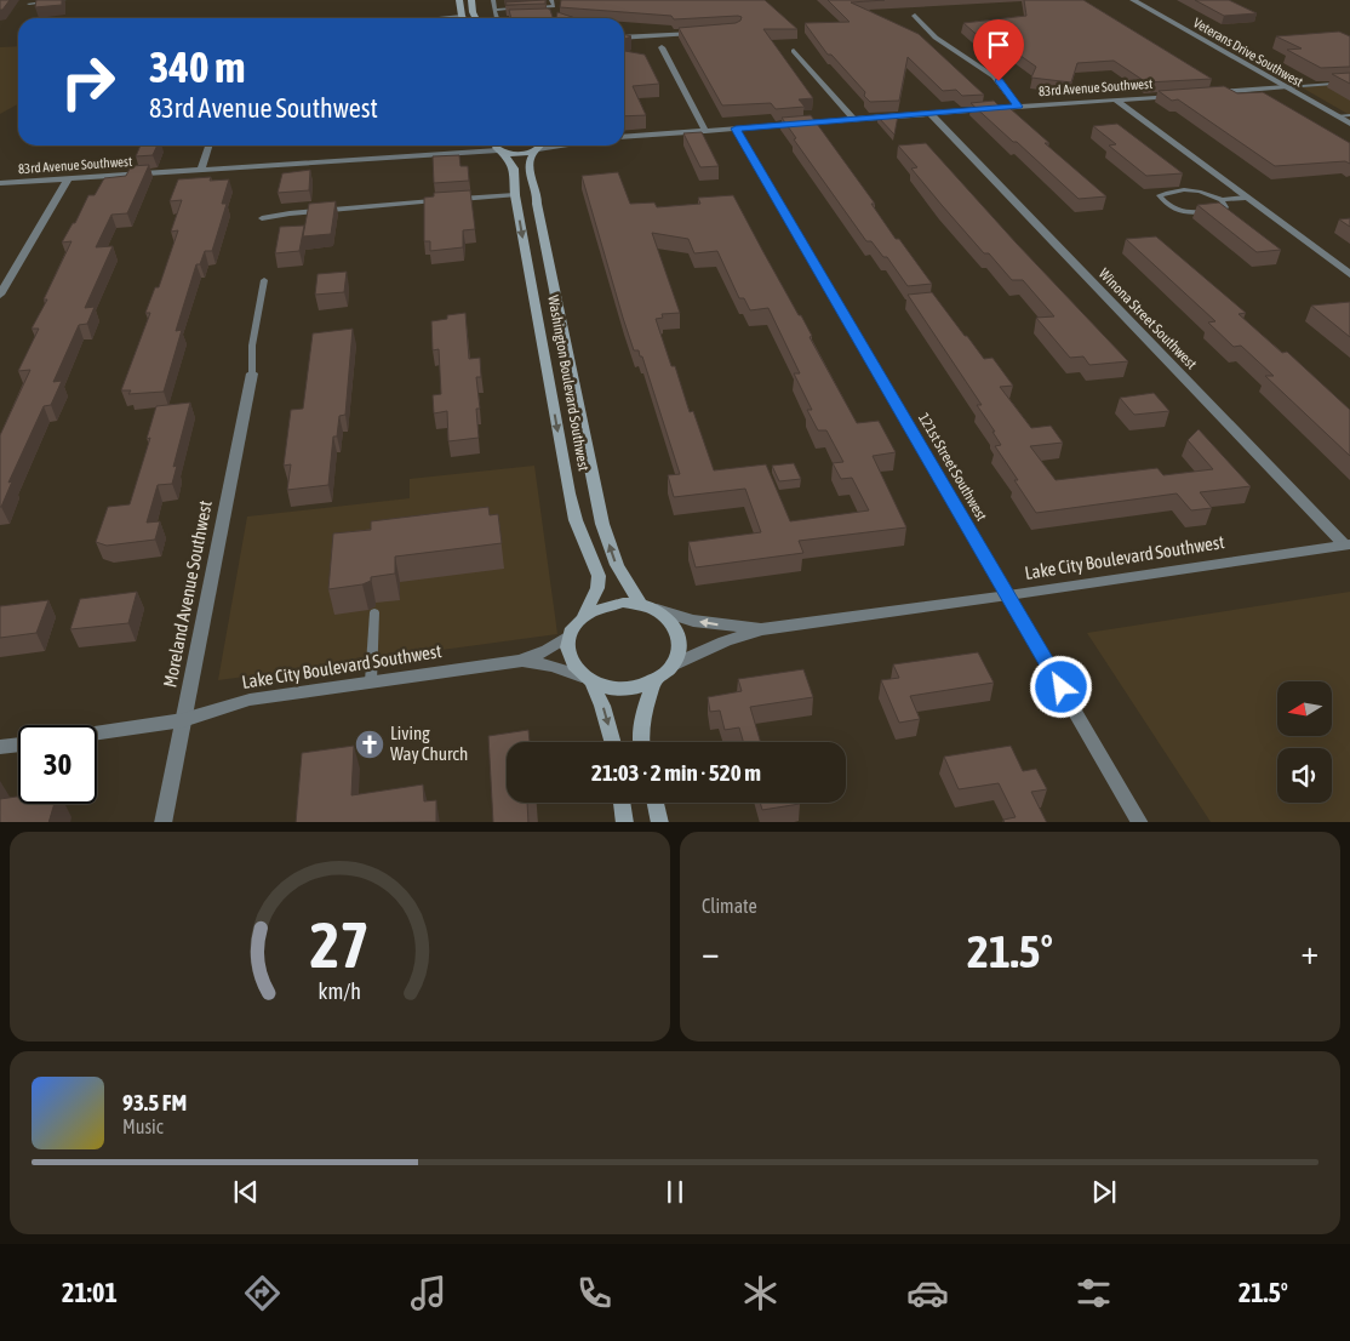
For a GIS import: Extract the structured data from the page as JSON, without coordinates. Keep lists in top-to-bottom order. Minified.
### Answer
{"streets":{"main road":["Washington Boulevard Southwest"],"street":["Veterans Drive Southwest","83rd Avenue Southwest","Winona Street Southwest","121st Street Southwest","Lake City Boulevard Southwest","Moreland Avenue Southwest"]},"crossings":[["83rd Avenue Southwest","Winona Street Southwest"],["83rd Avenue Southwest","121st Street Southwest"],["Winona Street Southwest","Lake City Boulevard Southwest"],["Washington Boulevard Southwest","Lake City Boulevard Southwest"],["121st Street Southwest","Lake City Boulevard Southwest"],["Lake City Boulevard Southwest","Moreland Avenue Southwest"]],"places":{"church":["Living Way Church"]},"north":"left","page":{"turn":["340 m","83rd Avenue Southwest"],"limit":"30","trip":"21:03 · 2 min · 520 m","tile":"Climate","heat":["−","21.5°","+"],"song":["93.5 FM","Music"],"tabs":["21:01","21.5°"],"gauge":["27","km/h"]}}
